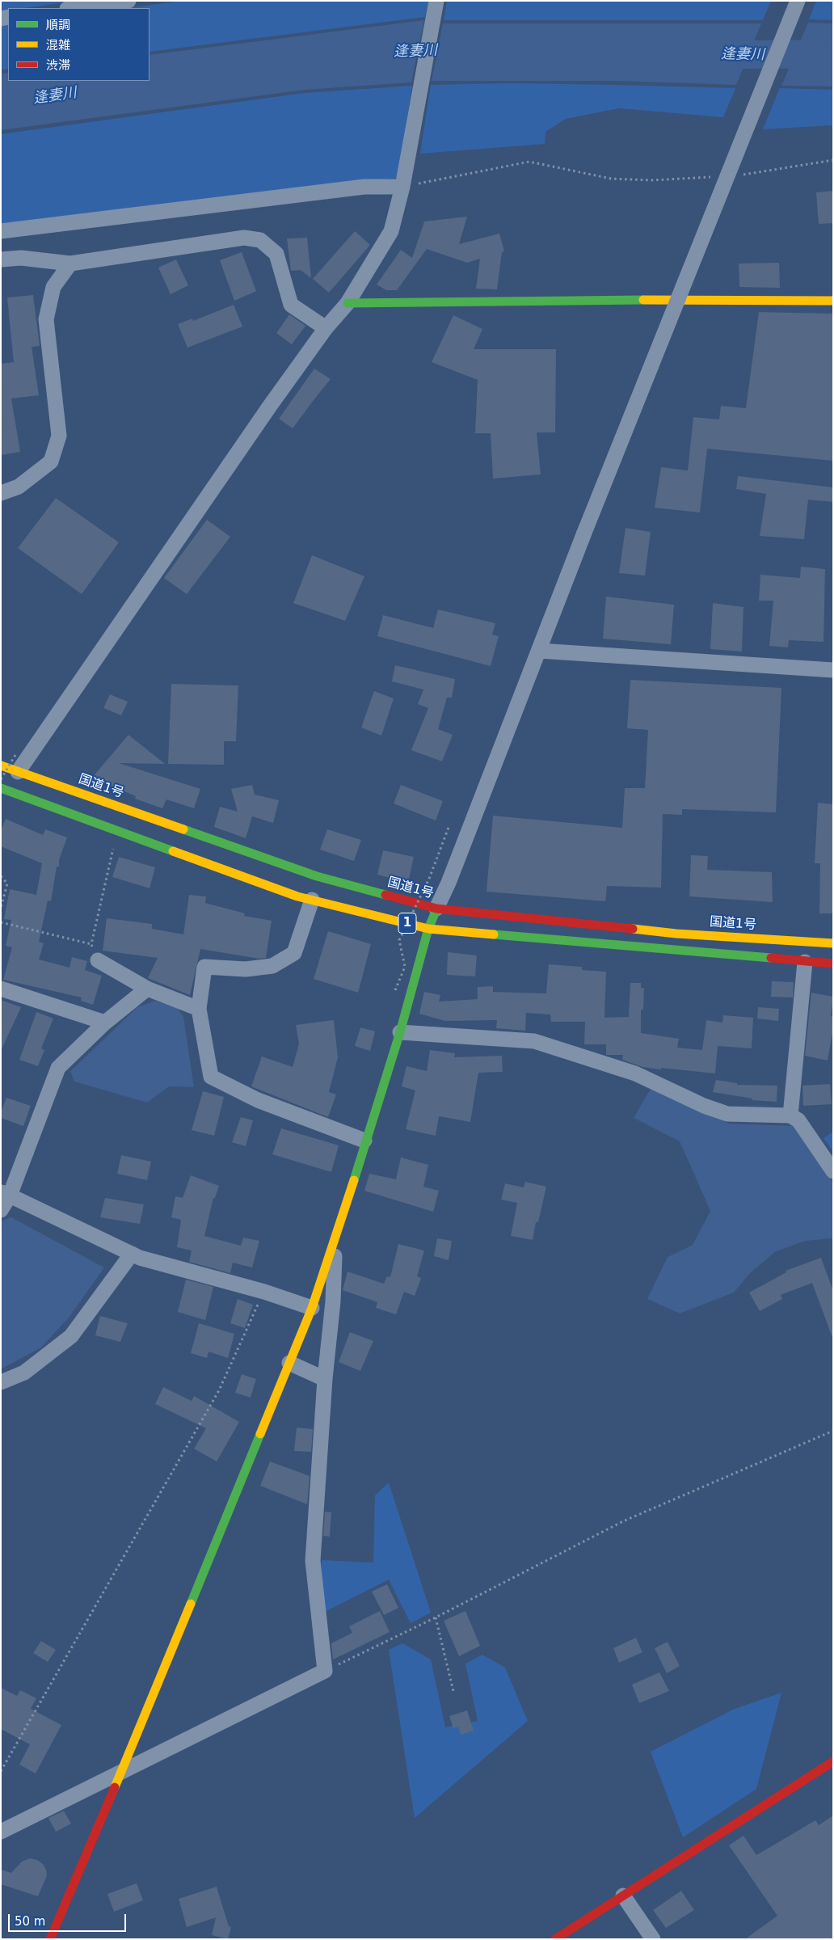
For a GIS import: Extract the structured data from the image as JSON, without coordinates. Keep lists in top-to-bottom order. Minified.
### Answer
{"streets":{"main road":["国道1号","1"]},"water":["逢妻川"],"legend":["順調","混雑","渋滞"],"scale_bar":"50 m"}
